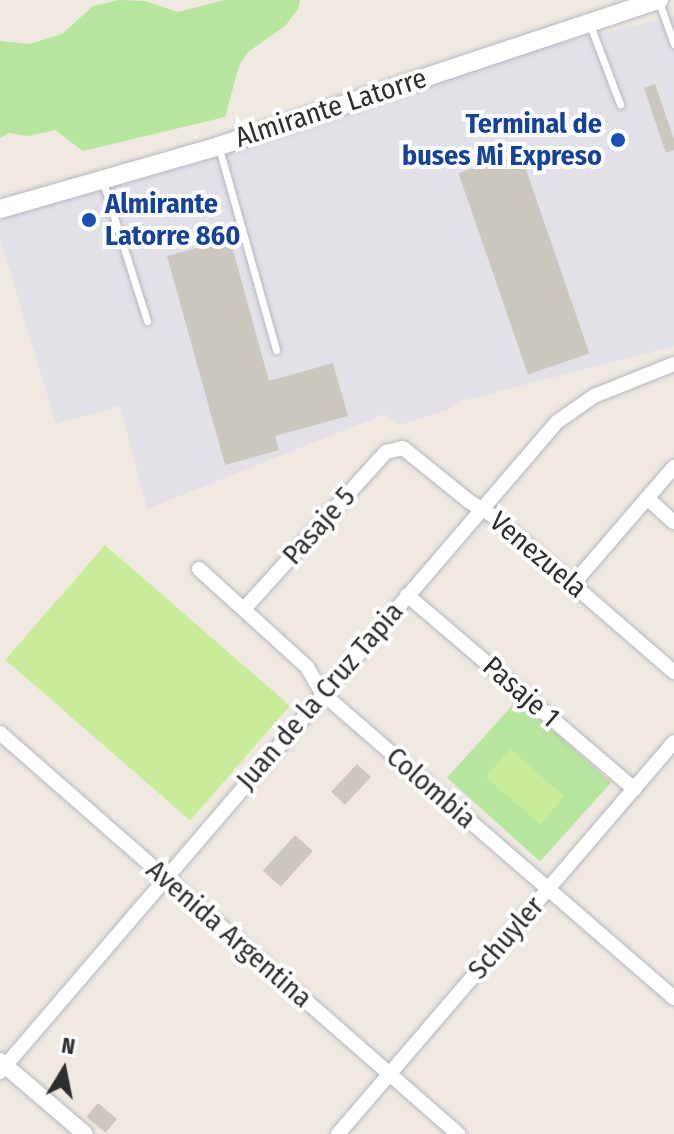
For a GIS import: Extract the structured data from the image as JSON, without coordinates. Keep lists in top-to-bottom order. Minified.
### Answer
{"streets":{"main road":["Almirante Latorre"],"street":["Pasaje 5","Venezuela","Pasaje 1","Juan de la Cruz Tapia","Colombia","Avenida Argentina","Schuyler"]},"crossings":[["Pasaje 5","Venezuela"],["Pasaje 5","Colombia"],["Venezuela","Juan de la Cruz Tapia"],["Pasaje 1","Juan de la Cruz Tapia"],["Pasaje 1","Schuyler"],["Juan de la Cruz Tapia","Colombia"],["Juan de la Cruz Tapia","Avenida Argentina"],["Colombia","Schuyler"],["Avenida Argentina","Schuyler"]],"places":["Terminal de buses Mi Expreso","Almirante Latorre 860"],"north":"top"}
